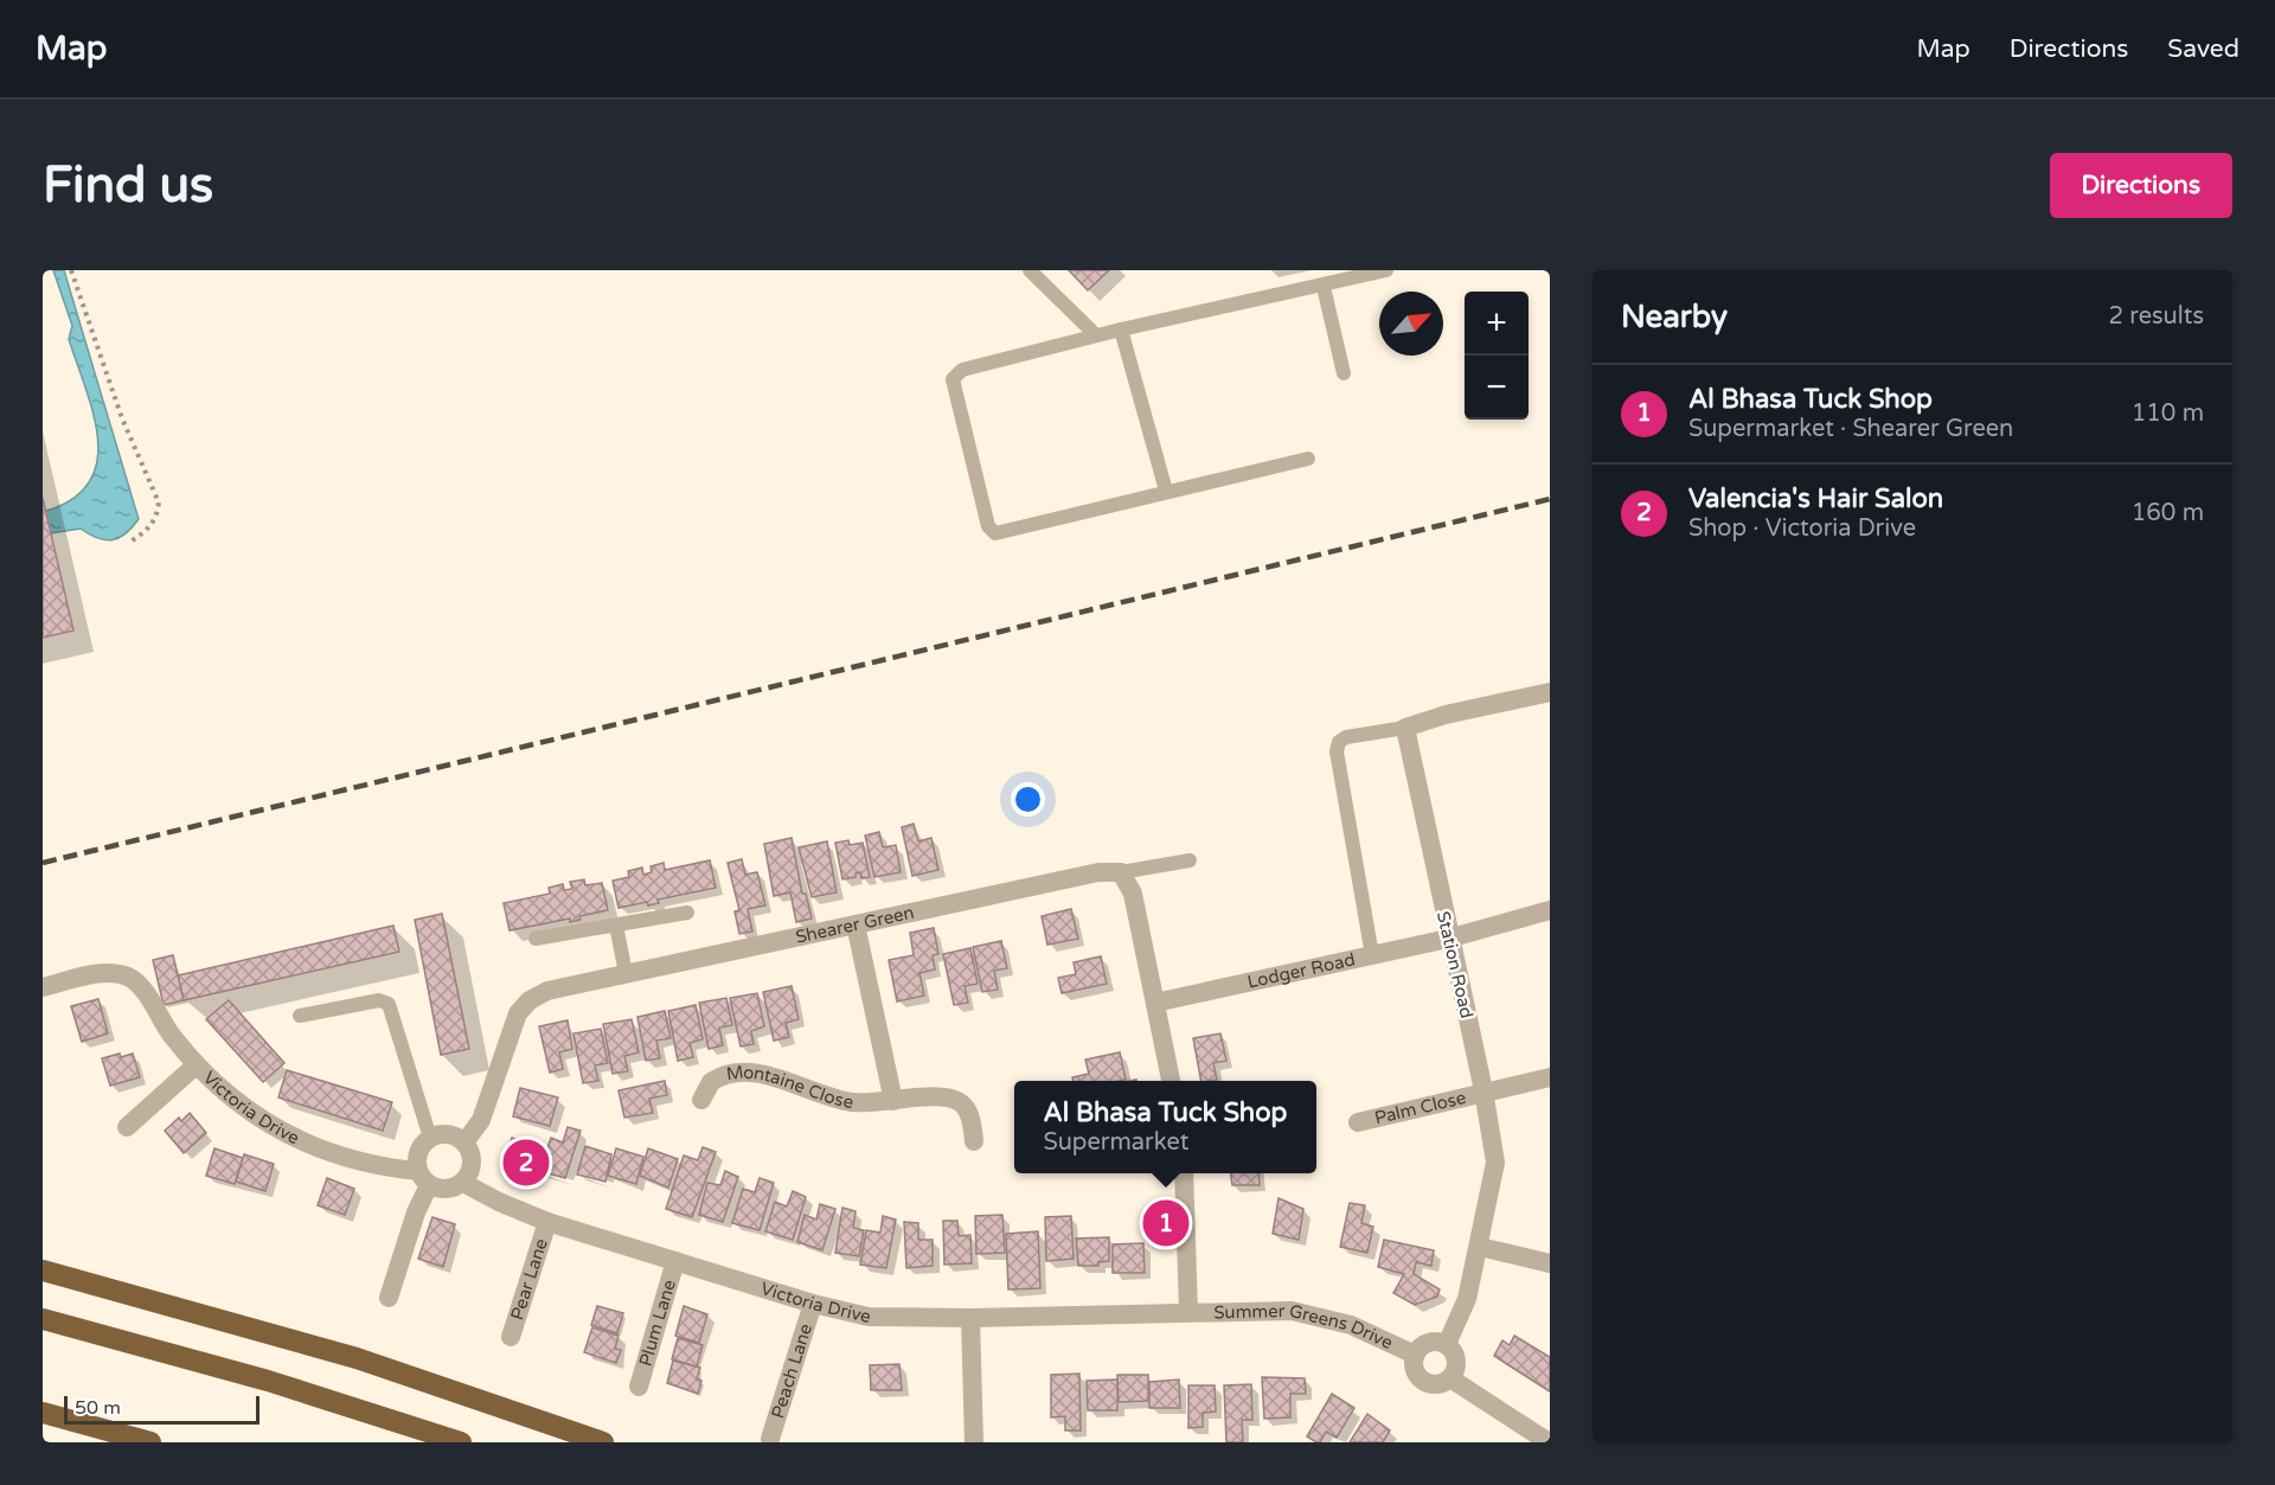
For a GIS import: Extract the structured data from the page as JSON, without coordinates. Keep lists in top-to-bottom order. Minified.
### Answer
{"streets":{"street":["Shearer Green","Station Road","Lodger Road","Montaine Close","Victoria Drive","Palm Close","Pear Lane","Plum Lane","Summer Greens Drive","Peach Lane"]},"crossings":[["Shearer Green","Victoria Drive"],["Station Road","Lodger Road"],["Station Road","Palm Close"],["Station Road","Summer Greens Drive"],["Victoria Drive","Pear Lane"],["Victoria Drive","Plum Lane"],["Victoria Drive","Summer Greens Drive"],["Victoria Drive","Peach Lane"]],"scale_bar":"50 m","north":"top right","page":{"header":"Map","nav":["Map","Directions","Saved"],"buttons":"Directions","title":"Find us","heading":["Nearby","2 results"],"map_buttons":["+","−"],"list":[{"mark":"1","name":"Al Bhasa Tuck Shop","note":"Supermarket · Shearer Green","value":"110 m"},{"mark":"2","name":"Valencia's Hair Salon","note":"Shop · Victoria Drive","value":"160 m"}],"popup":["Al Bhasa Tuck Shop","Supermarket"],"pins":["2","1"],"scale":"50 m"}}
